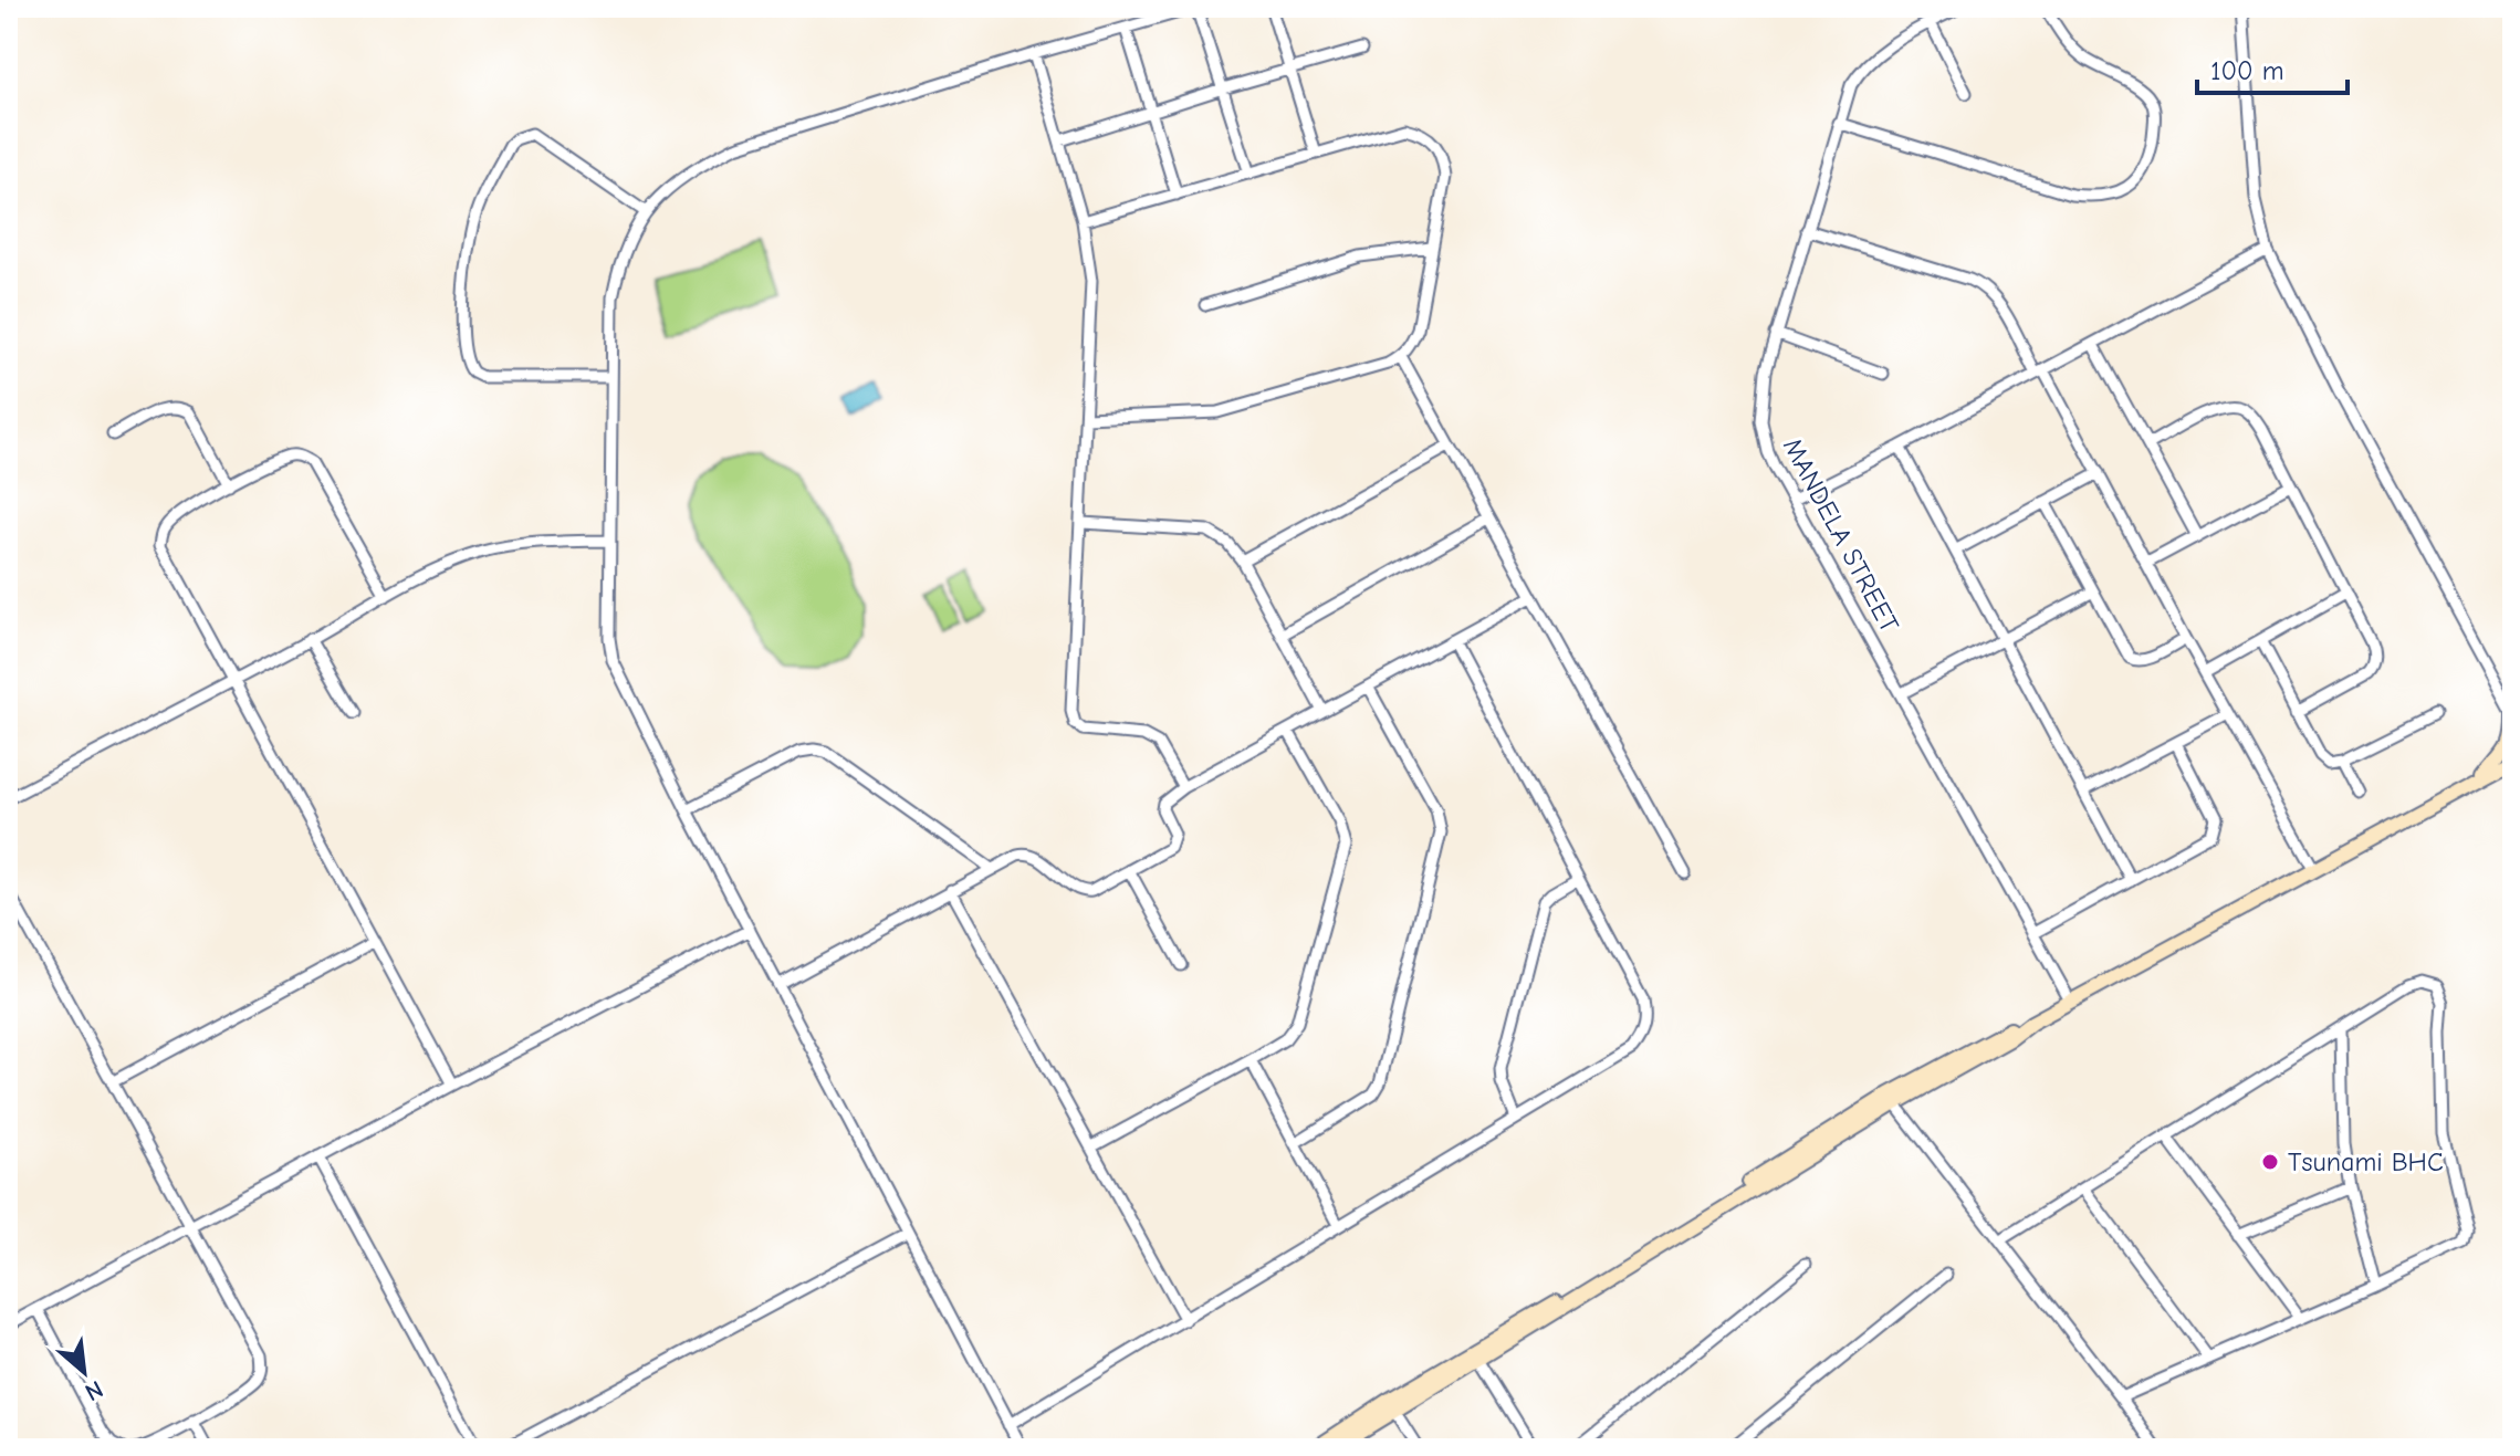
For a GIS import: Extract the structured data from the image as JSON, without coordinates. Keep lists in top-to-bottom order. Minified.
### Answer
{"streets":{"street":["MANDELA STREET"]},"places":["Tsunami BHC"],"scale_bar":"100 m","north":"bottom right"}
